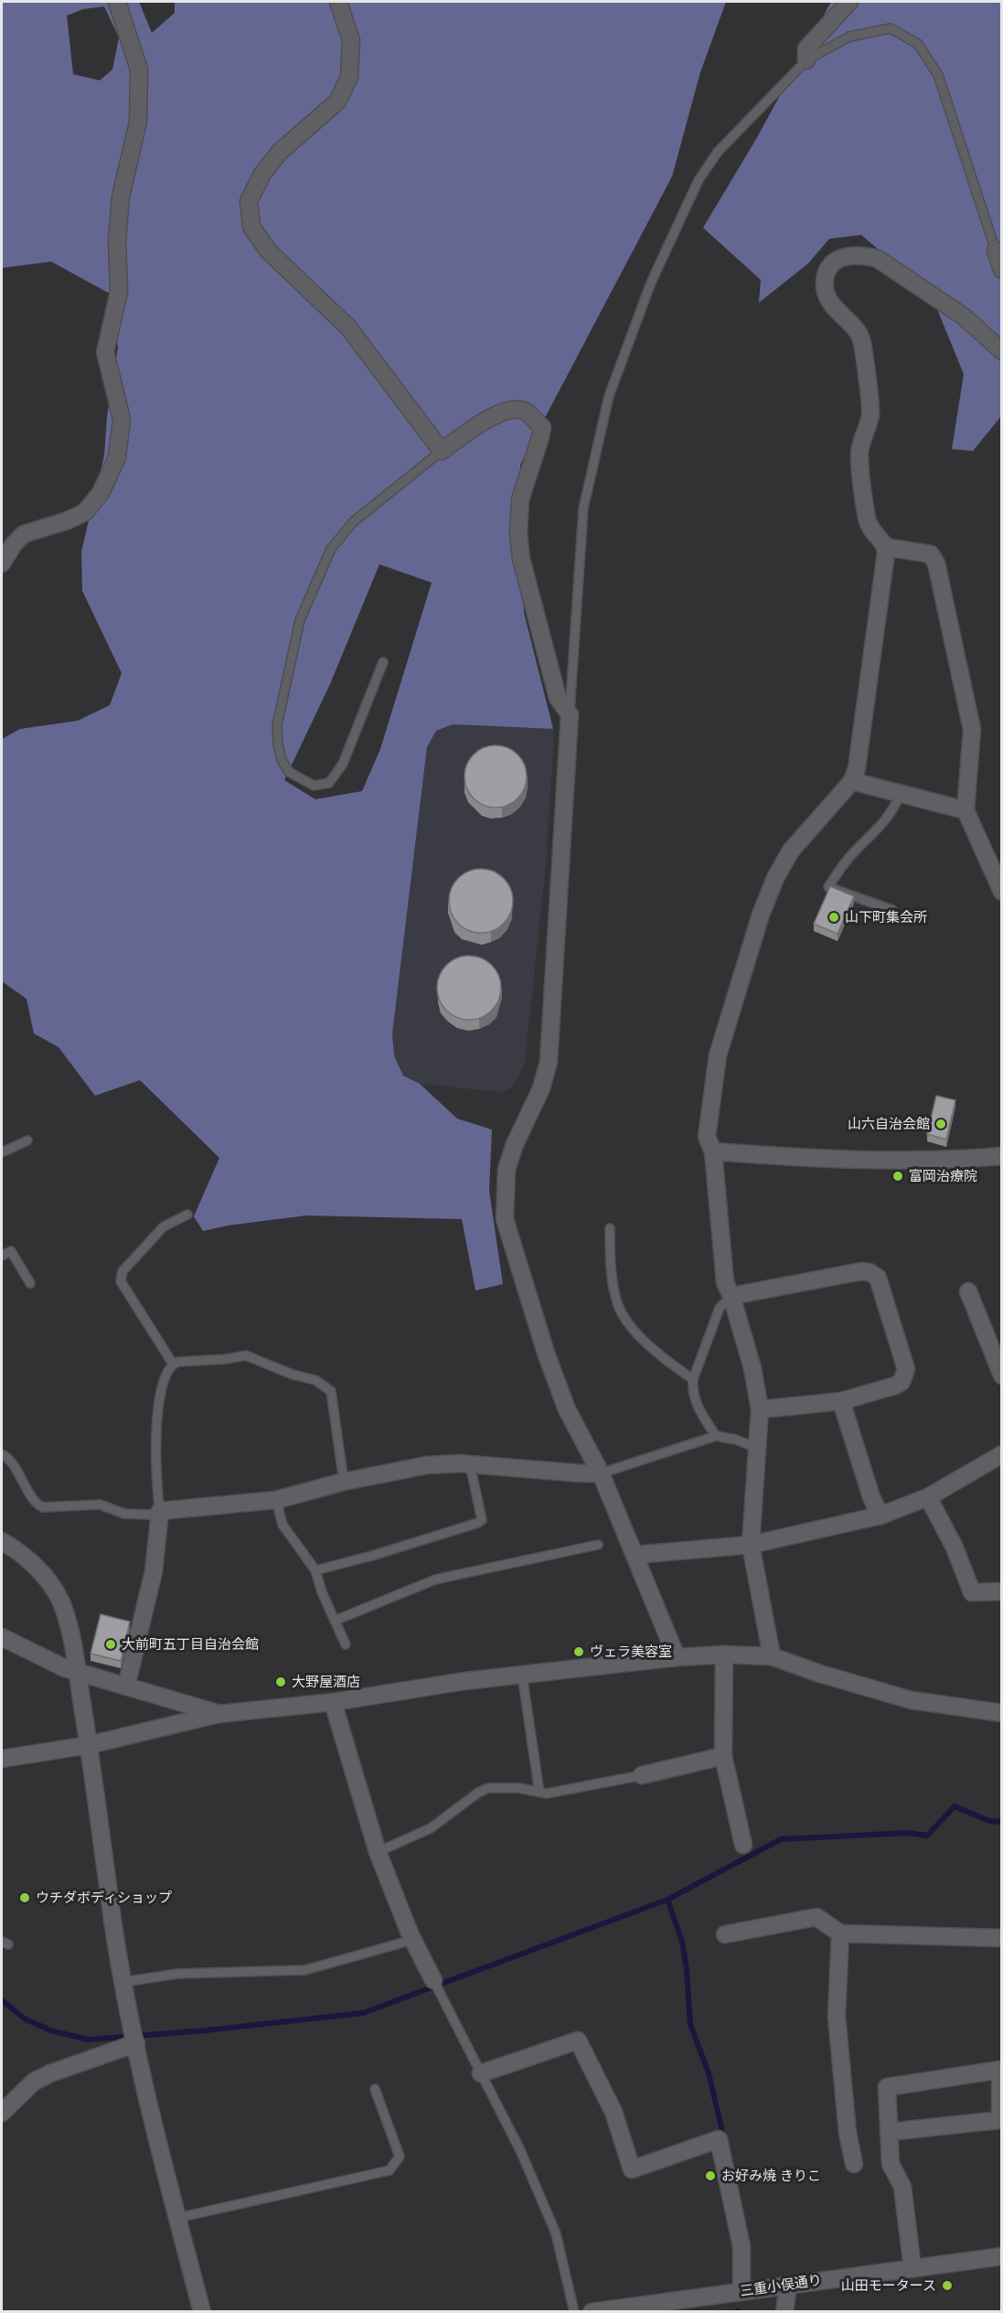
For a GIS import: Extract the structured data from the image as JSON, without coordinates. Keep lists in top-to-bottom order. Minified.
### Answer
{"streets":{"street":["三重小俣通り"]},"places":["山下町集会所","山六自治会館","富岡治療院","大前町五丁目自治会館","ヴェラ美容室","大野屋酒店","ウチダボディショップ","お好み焼 きりこ","山田モータース"]}
